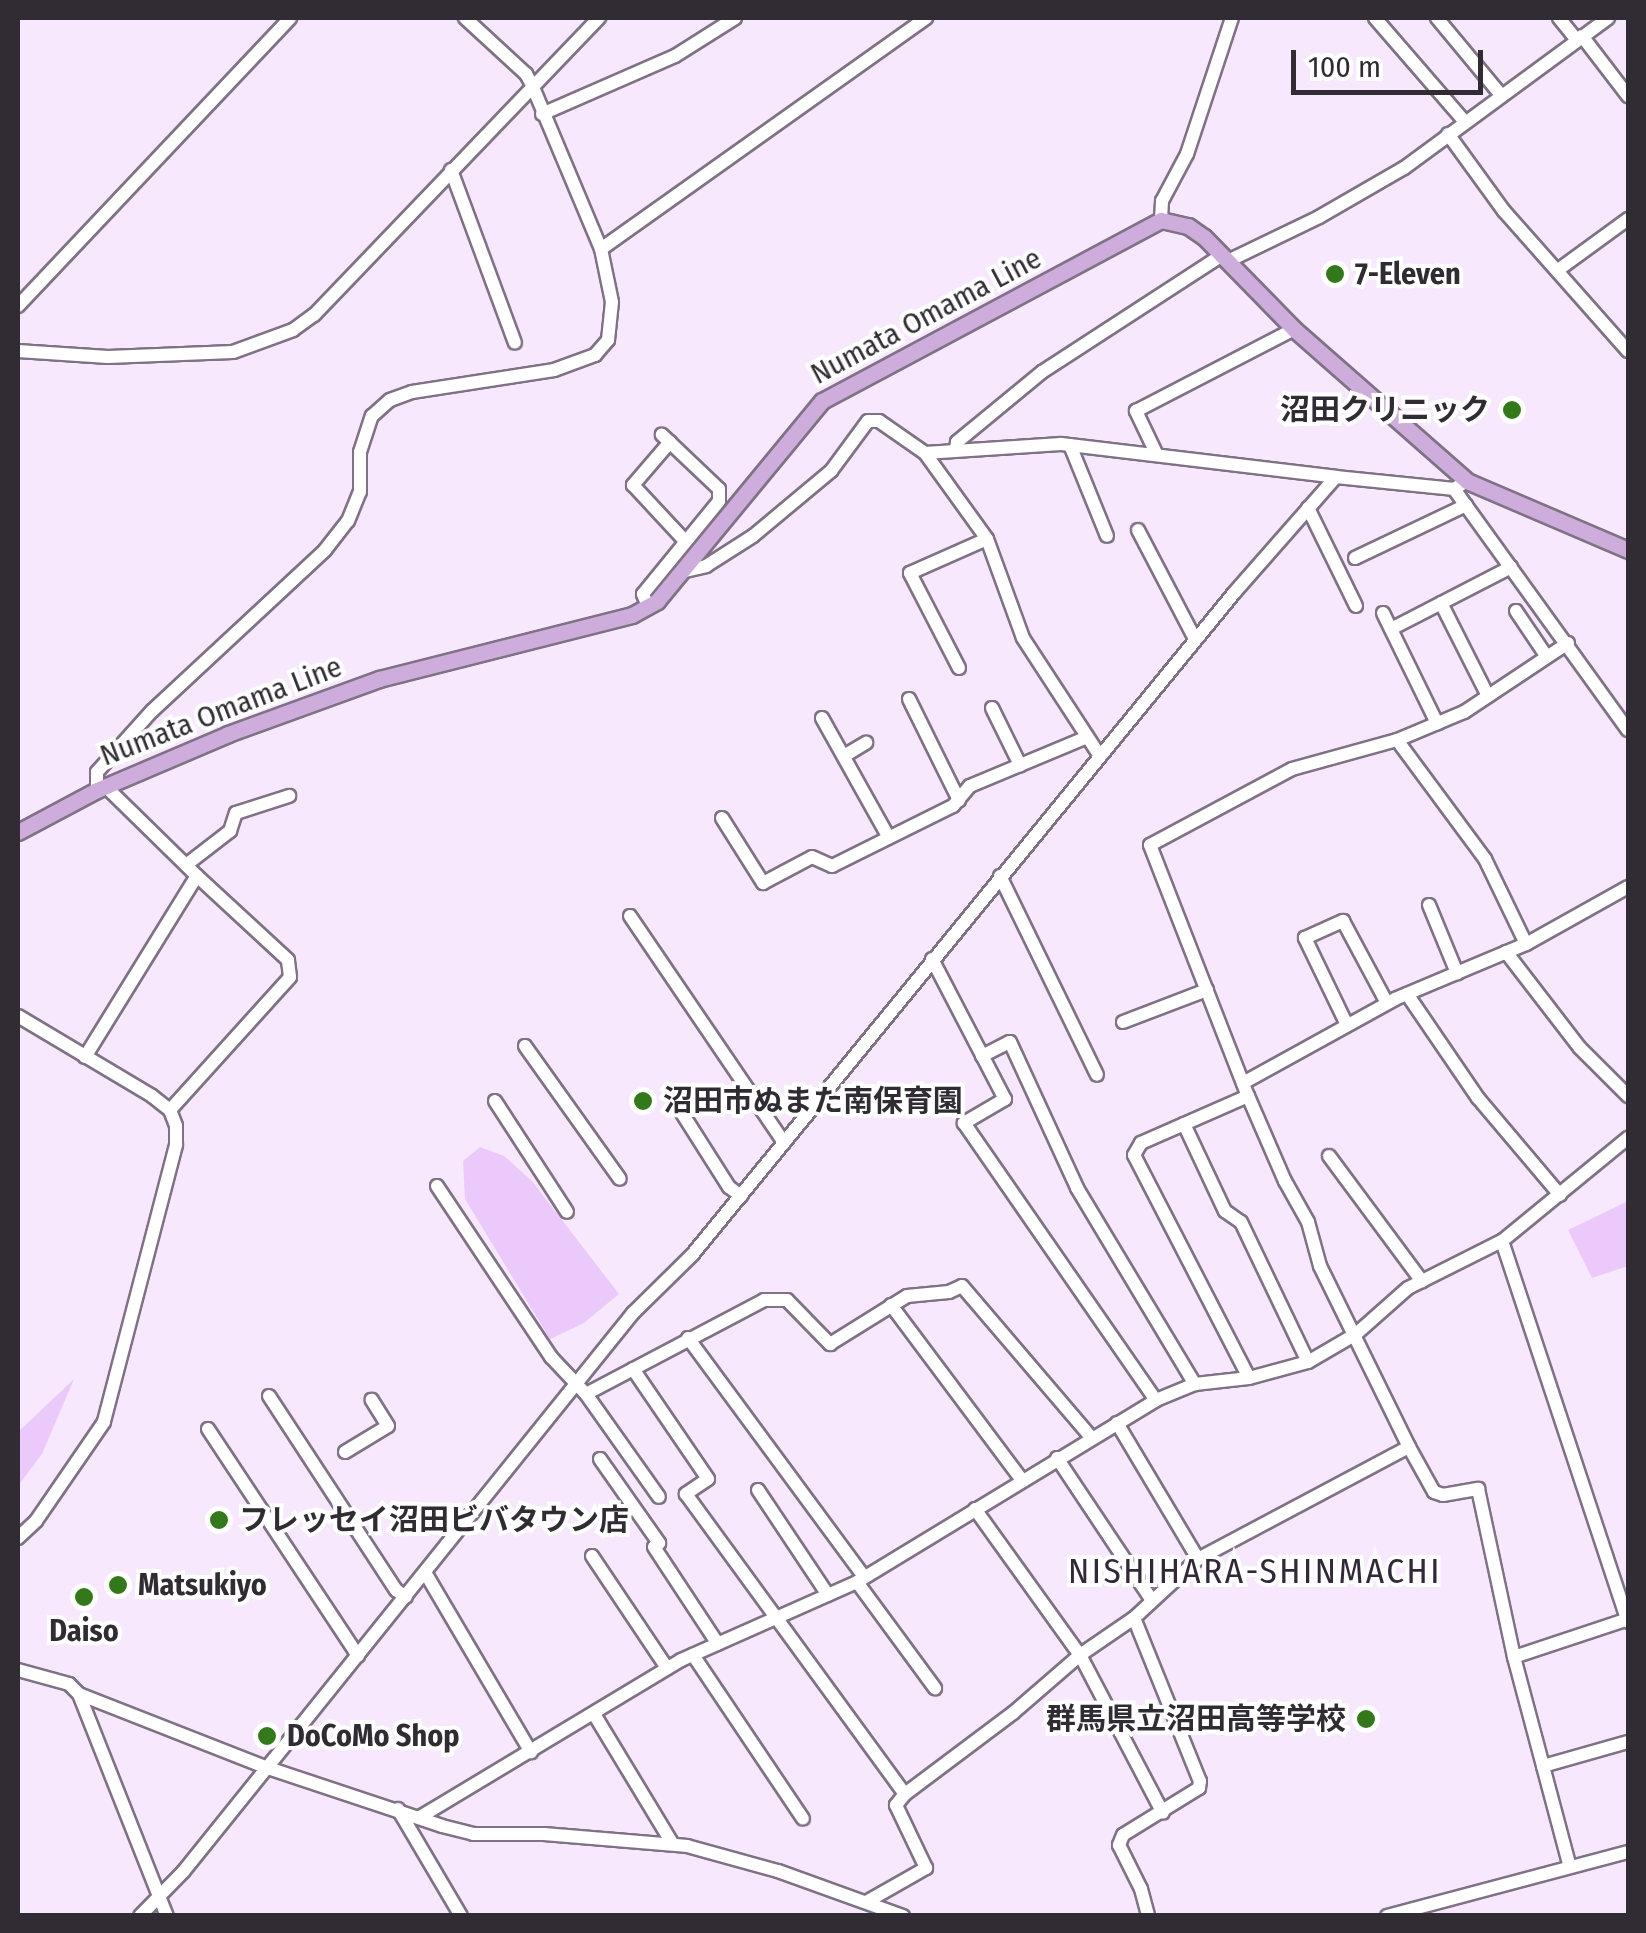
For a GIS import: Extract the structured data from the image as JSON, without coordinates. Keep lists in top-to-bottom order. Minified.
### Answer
{"streets":{"main road":["Numata Omama Line"]},"districts":["NISHIHARA-SHINMACHI"],"places":["7-Eleven","沼田クリニック","沼田市ぬまた南保育園","フレッセイ沼田ビバタウン店","Matsukiyo","Daiso","群馬県立沼田高等学校","DoCoMo Shop"],"scale_bar":"100 m"}
